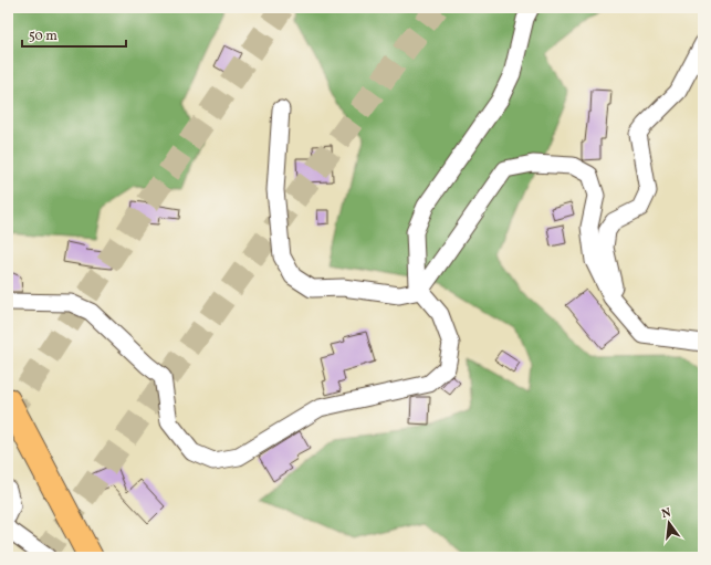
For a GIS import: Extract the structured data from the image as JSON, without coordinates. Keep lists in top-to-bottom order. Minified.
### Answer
{"scale_bar":"50 m","north":"top"}
